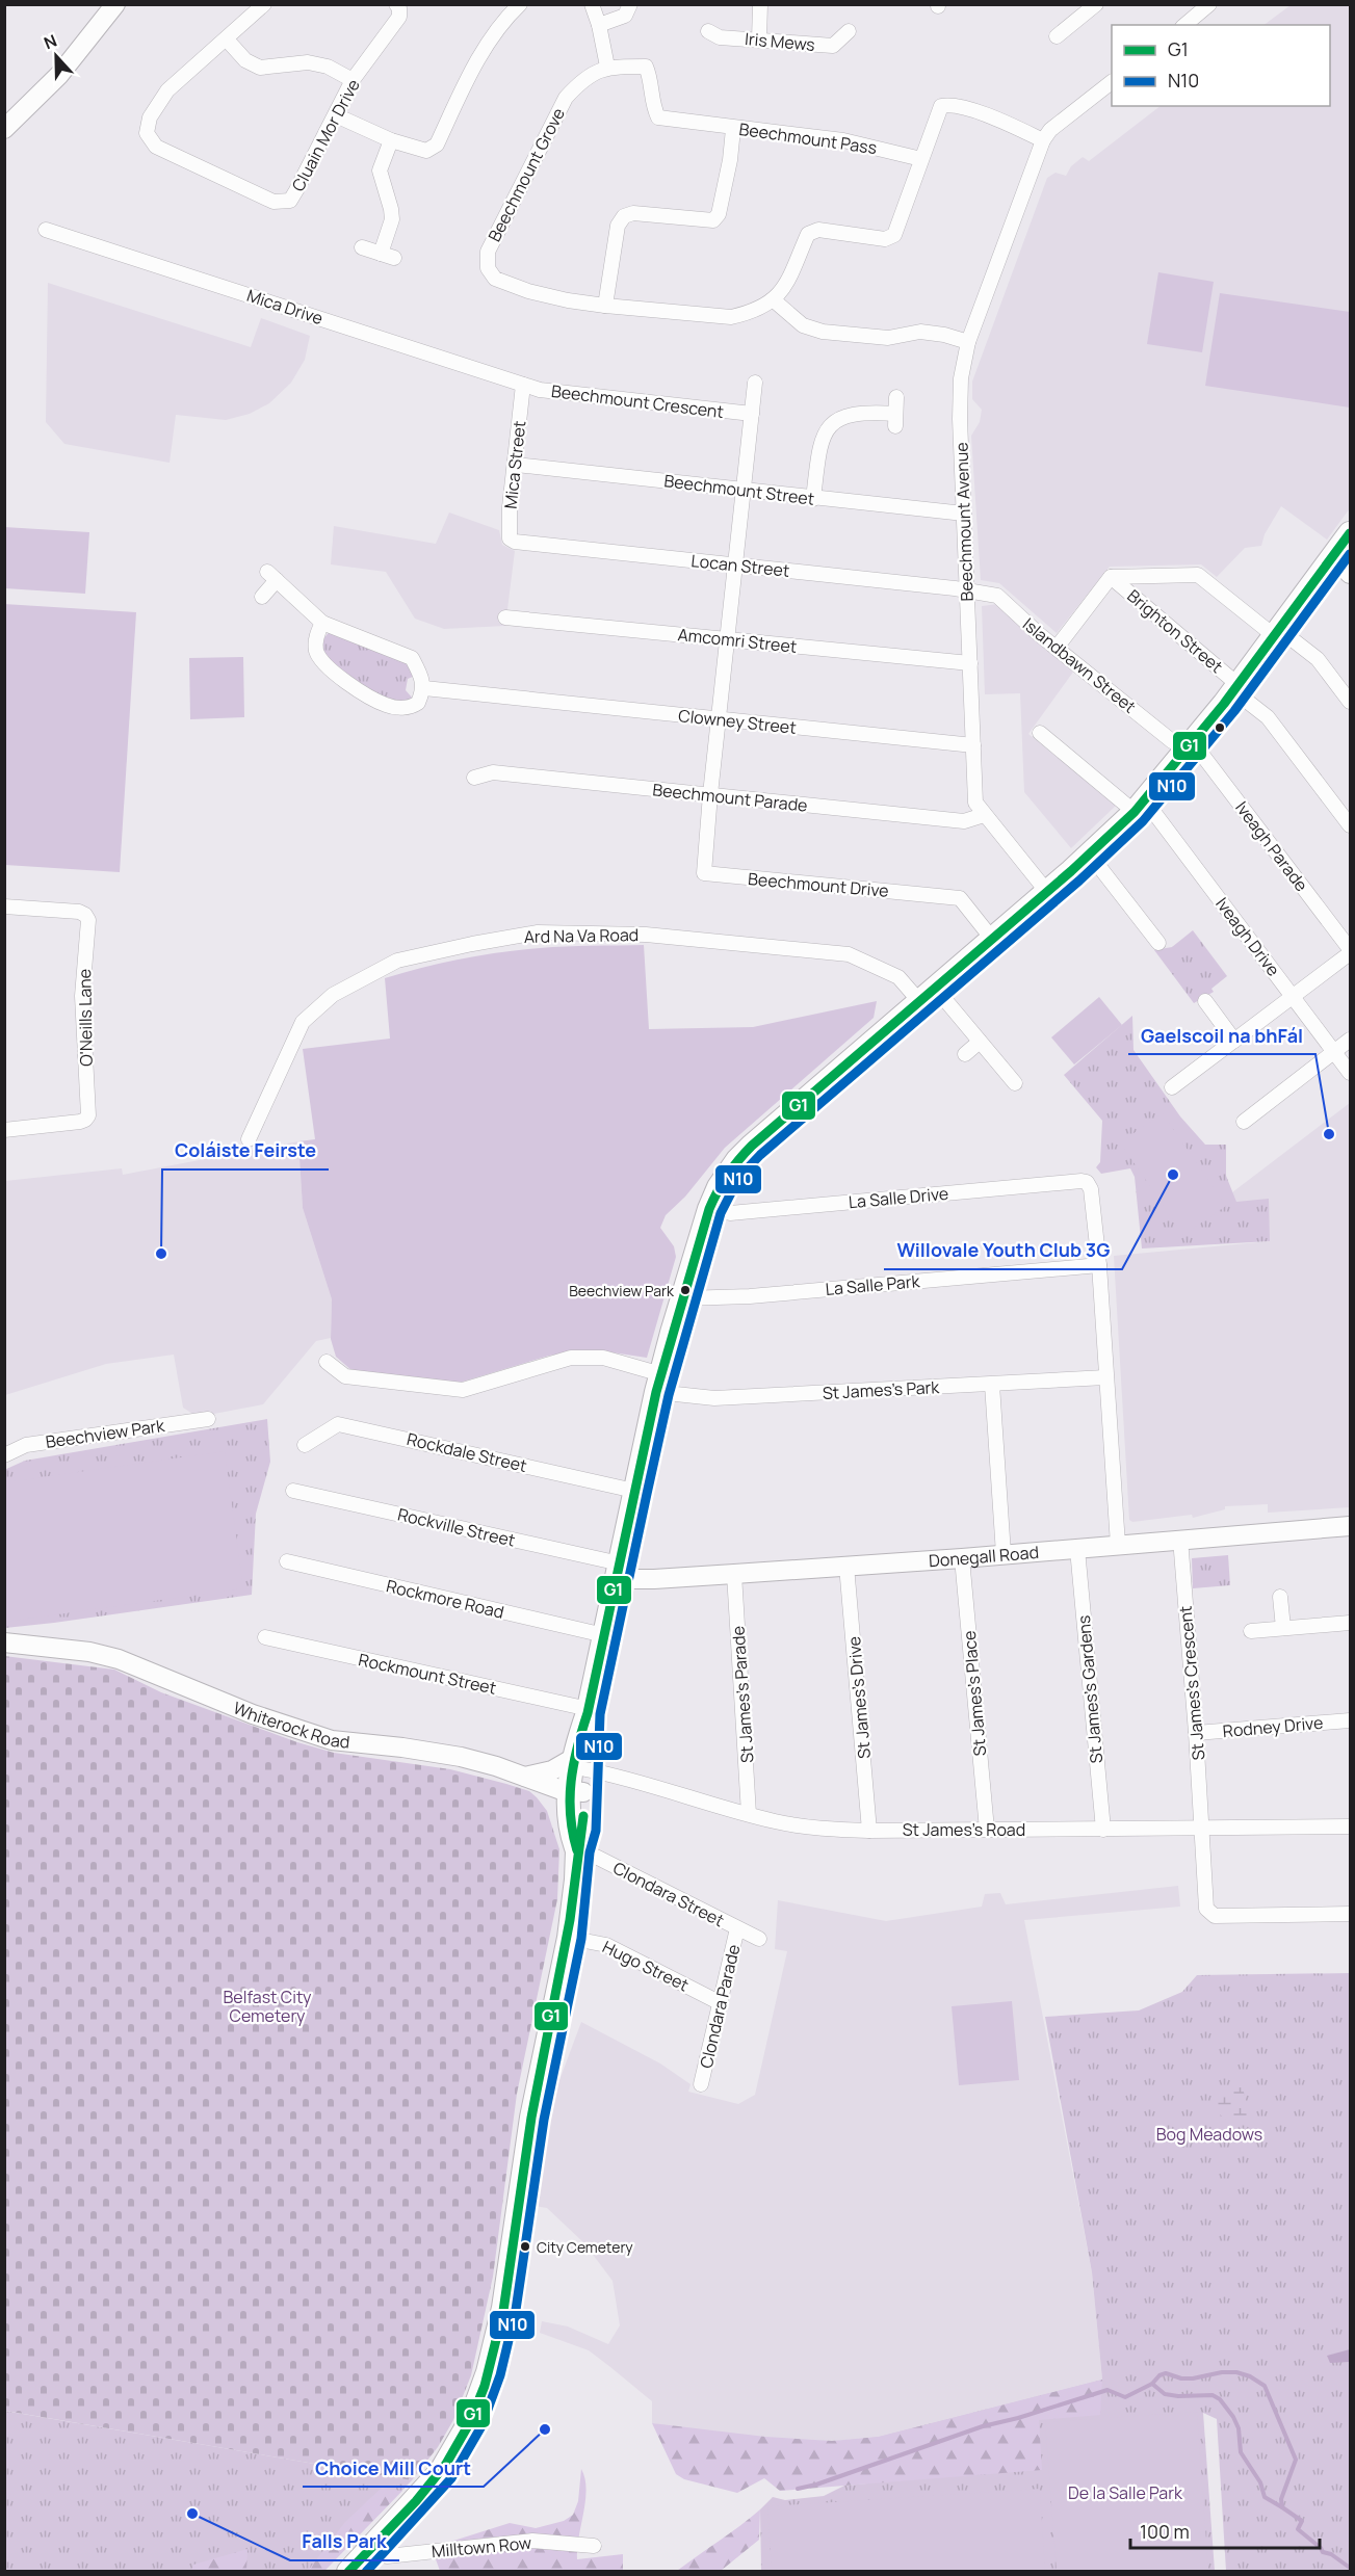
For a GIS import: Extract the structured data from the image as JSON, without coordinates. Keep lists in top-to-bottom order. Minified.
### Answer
{"streets":{"street":["Iris Mews","Cluain Mor Drive","Beechmount Pass","Beechmount Grove","Mica Drive","Beechmount Crescent","Mica Street","Beechmount Street","Beechmount Avenue","Locan Street","Brighton Street","Amcomri Street","Islandbawn Street","Clowney Street","Beechmount Parade","Iveagh Parade","Beechmount Drive","Ard Na Va Road","Iveagh Drive","O'Neills Lane","La Salle Drive","La Salle Park","St James's Park","Beechview Park","Rockdale Street","Rockville Street","Donegall Road","Rockmore Road","Rockmount Street","St James's Crescent","St James's Gardens","St James's Place","St James's Parade","St James's Drive","Whiterock Road","Rodney Drive","St James's Road","Clondara Street","Hugo Street","Clondara Parade","Milltown Row"]},"crossings":[["Beechmount Pass","Beechmount Grove"],["Mica Drive","Beechmount Crescent"],["Mica Drive","Mica Street"],["Beechmount Crescent","Mica Street"],["Mica Street","Beechmount Street"],["Mica Street","Locan Street"],["Beechmount Street","Beechmount Avenue"],["Beechmount Avenue","Locan Street"],["Beechmount Avenue","Amcomri Street"],["Beechmount Avenue","Islandbawn Street"],["Beechmount Avenue","Clowney Street"],["Beechmount Avenue","Beechmount Parade"],["Locan Street","Islandbawn Street"],["Islandbawn Street","Iveagh Parade"],["Beechmount Parade","Beechmount Drive"],["La Salle Drive","La Salle Park"],["Rockville Street","Donegall Road"],["Donegall Road","St James's Crescent"],["Donegall Road","St James's Gardens"],["Donegall Road","St James's Place"],["Donegall Road","St James's Parade"],["Donegall Road","St James's Drive"],["St James's Crescent","Rodney Drive"],["St James's Crescent","St James's Road"],["St James's Gardens","St James's Road"],["St James's Place","St James's Road"],["St James's Parade","St James's Road"],["St James's Drive","St James's Road"],["Whiterock Road","St James's Road"],["Clondara Street","Clondara Parade"],["Hugo Street","Clondara Parade"]],"parks":["Belfast City Cemetery","Bog Meadows","De la Salle Park"],"places":["Gaelscoil na bhFál","Willovale Youth Club 3G","Coláiste Feirste","Beechview Park","City Cemetery","Choice Mill Court","Falls Park"],"lines":["transit line G1","transit line N10"],"legend":["G1","N10"],"scale_bar":"100 m","north":"top"}
